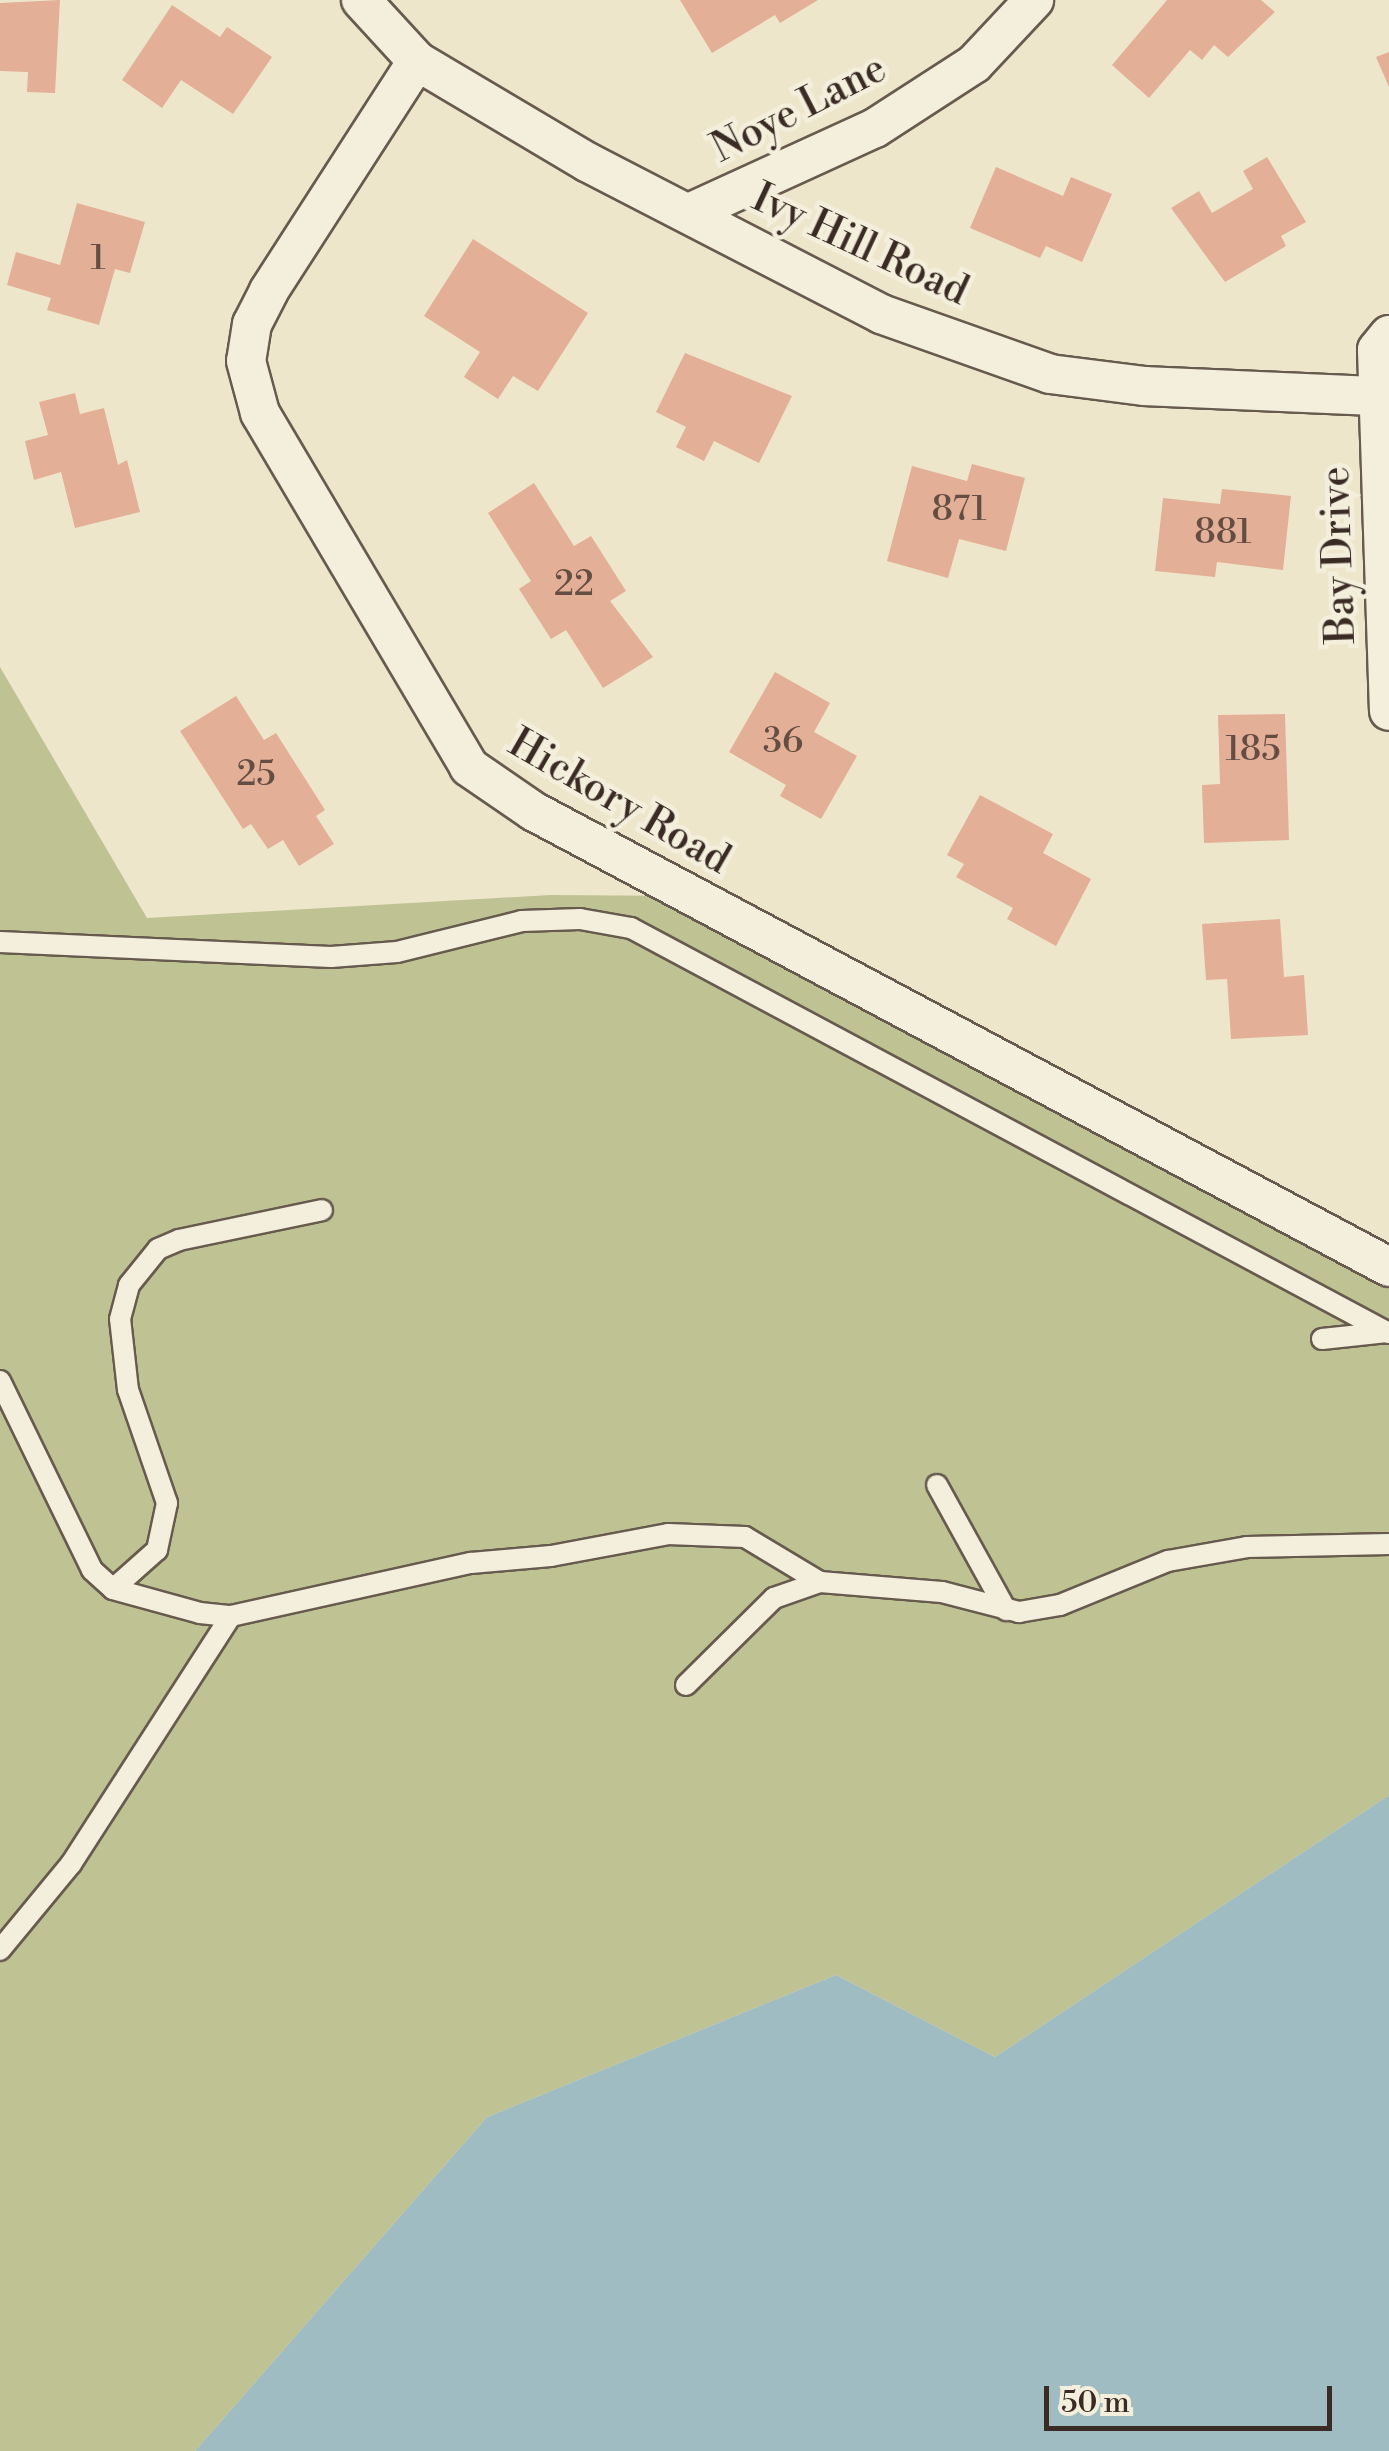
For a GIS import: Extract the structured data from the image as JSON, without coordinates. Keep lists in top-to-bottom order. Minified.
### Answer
{"streets":{"street":["Noye Lane","Ivy Hill Road","Bay Drive","Hickory Road"]},"crossings":[["Noye Lane","Ivy Hill Road"],["Ivy Hill Road","Bay Drive"],["Ivy Hill Road","Hickory Road"]],"house_numbers":["1","871","881","22","36","185","25"],"scale_bar":"50 m"}
